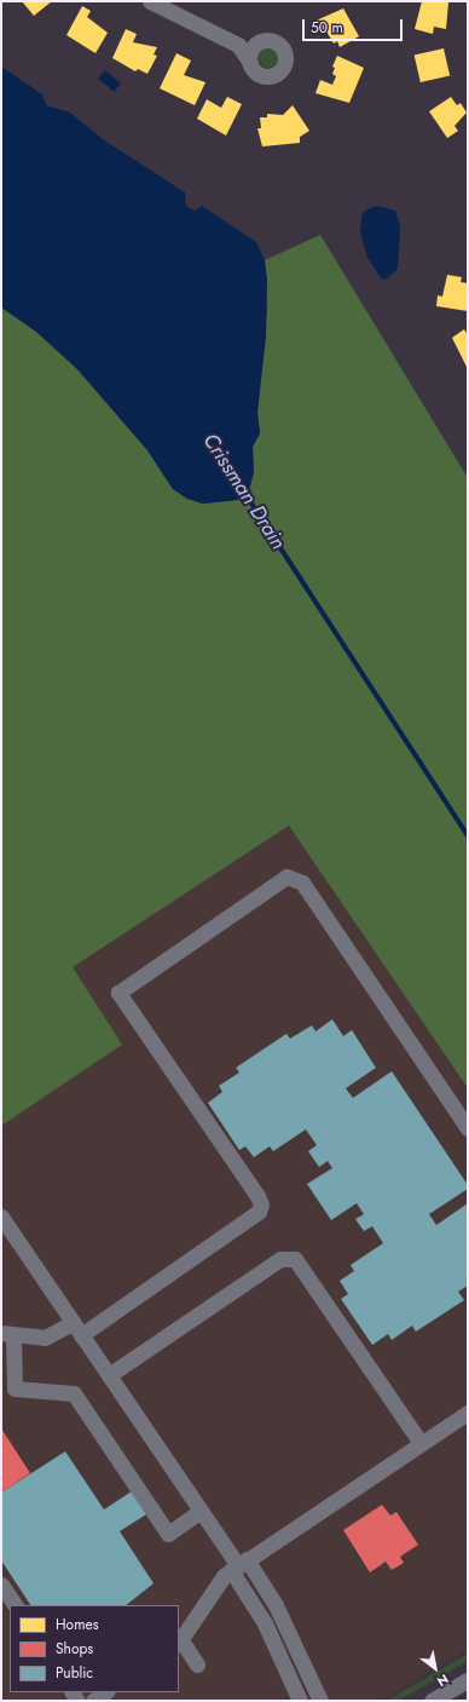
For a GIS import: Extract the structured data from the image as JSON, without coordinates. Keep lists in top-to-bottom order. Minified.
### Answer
{"water":["Crissman Drain"],"legend":["Homes","Shops","Public"],"scale_bar":"50 m","north":"bottom right"}
